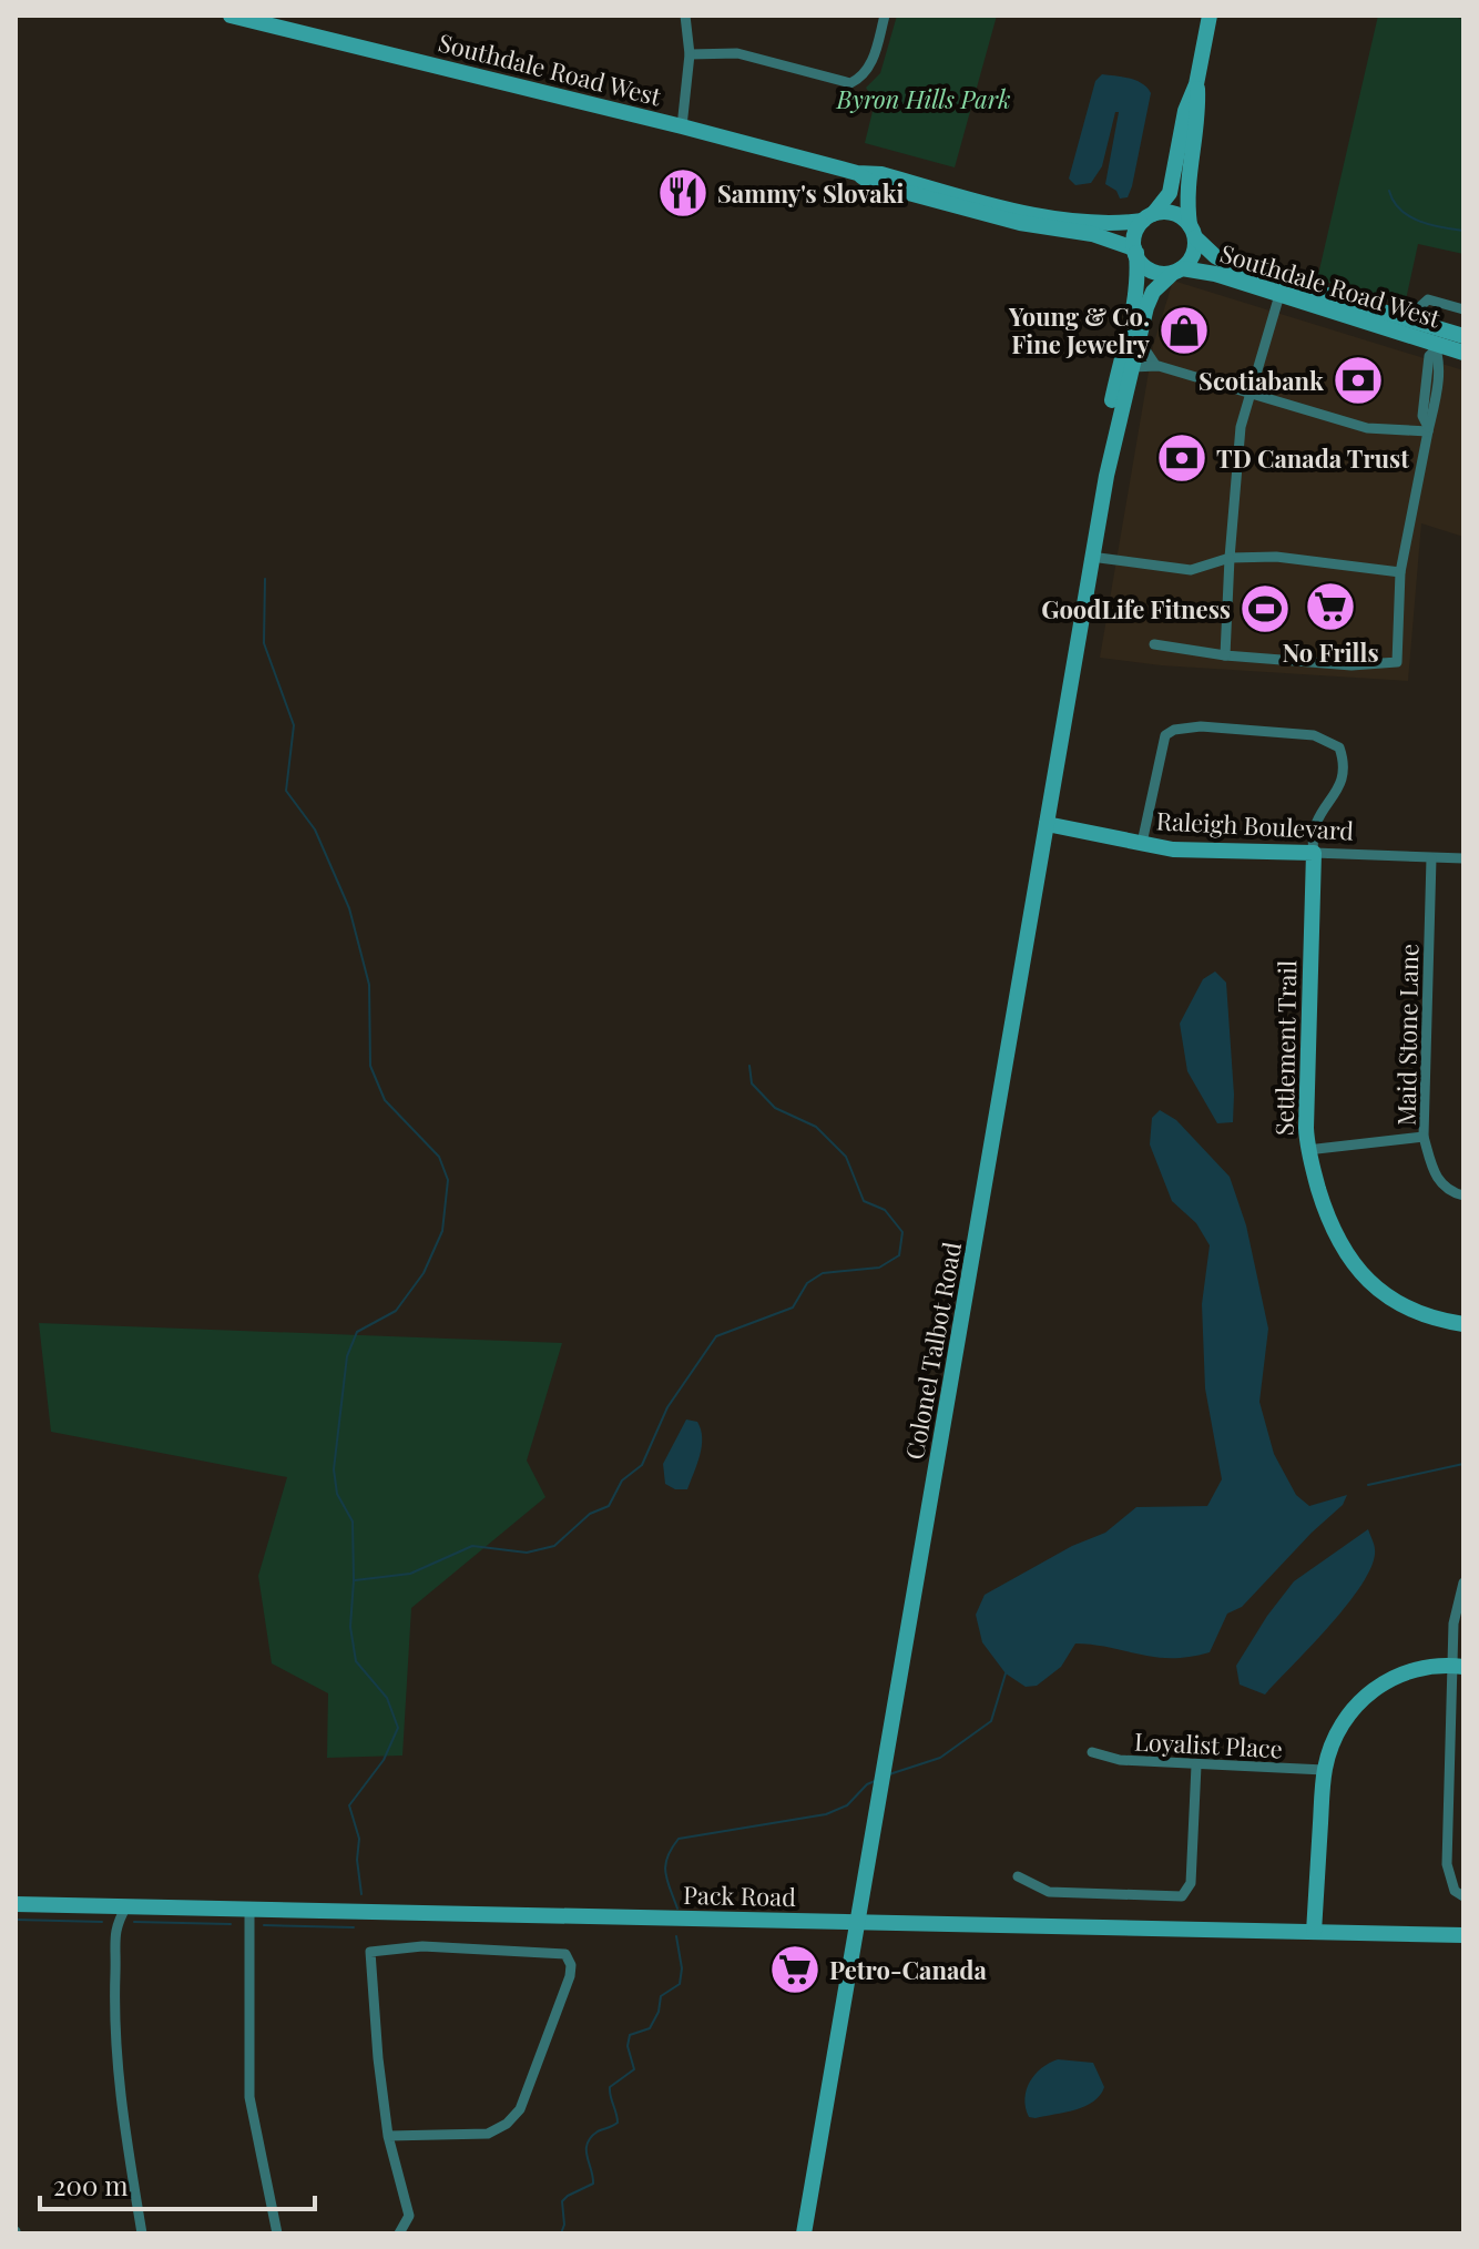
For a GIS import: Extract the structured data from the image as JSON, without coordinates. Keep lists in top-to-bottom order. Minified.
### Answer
{"streets":{"main road":["Southdale Road West","Raleigh Boulevard","Settlement Trail","Colonel Talbot Road","Pack Road"],"street":["Maid Stone Lane","Loyalist Place"]},"crossings":[["Southdale Road West","Colonel Talbot Road"],["Raleigh Boulevard","Maid Stone Lane"],["Raleigh Boulevard","Settlement Trail"],["Raleigh Boulevard","Colonel Talbot Road"],["Colonel Talbot Road","Pack Road"]],"parks":["Byron Hills Park"],"places":{"restaurant":["Sammy's Slovaki"],"shop":["Young & Co. Fine Jewelry"],"bank":["Scotiabank","TD Canada Trust"],"supermarket":["No Frills","Petro-Canada"],"sports":["GoodLife Fitness"]},"scale_bar":"200 m"}
